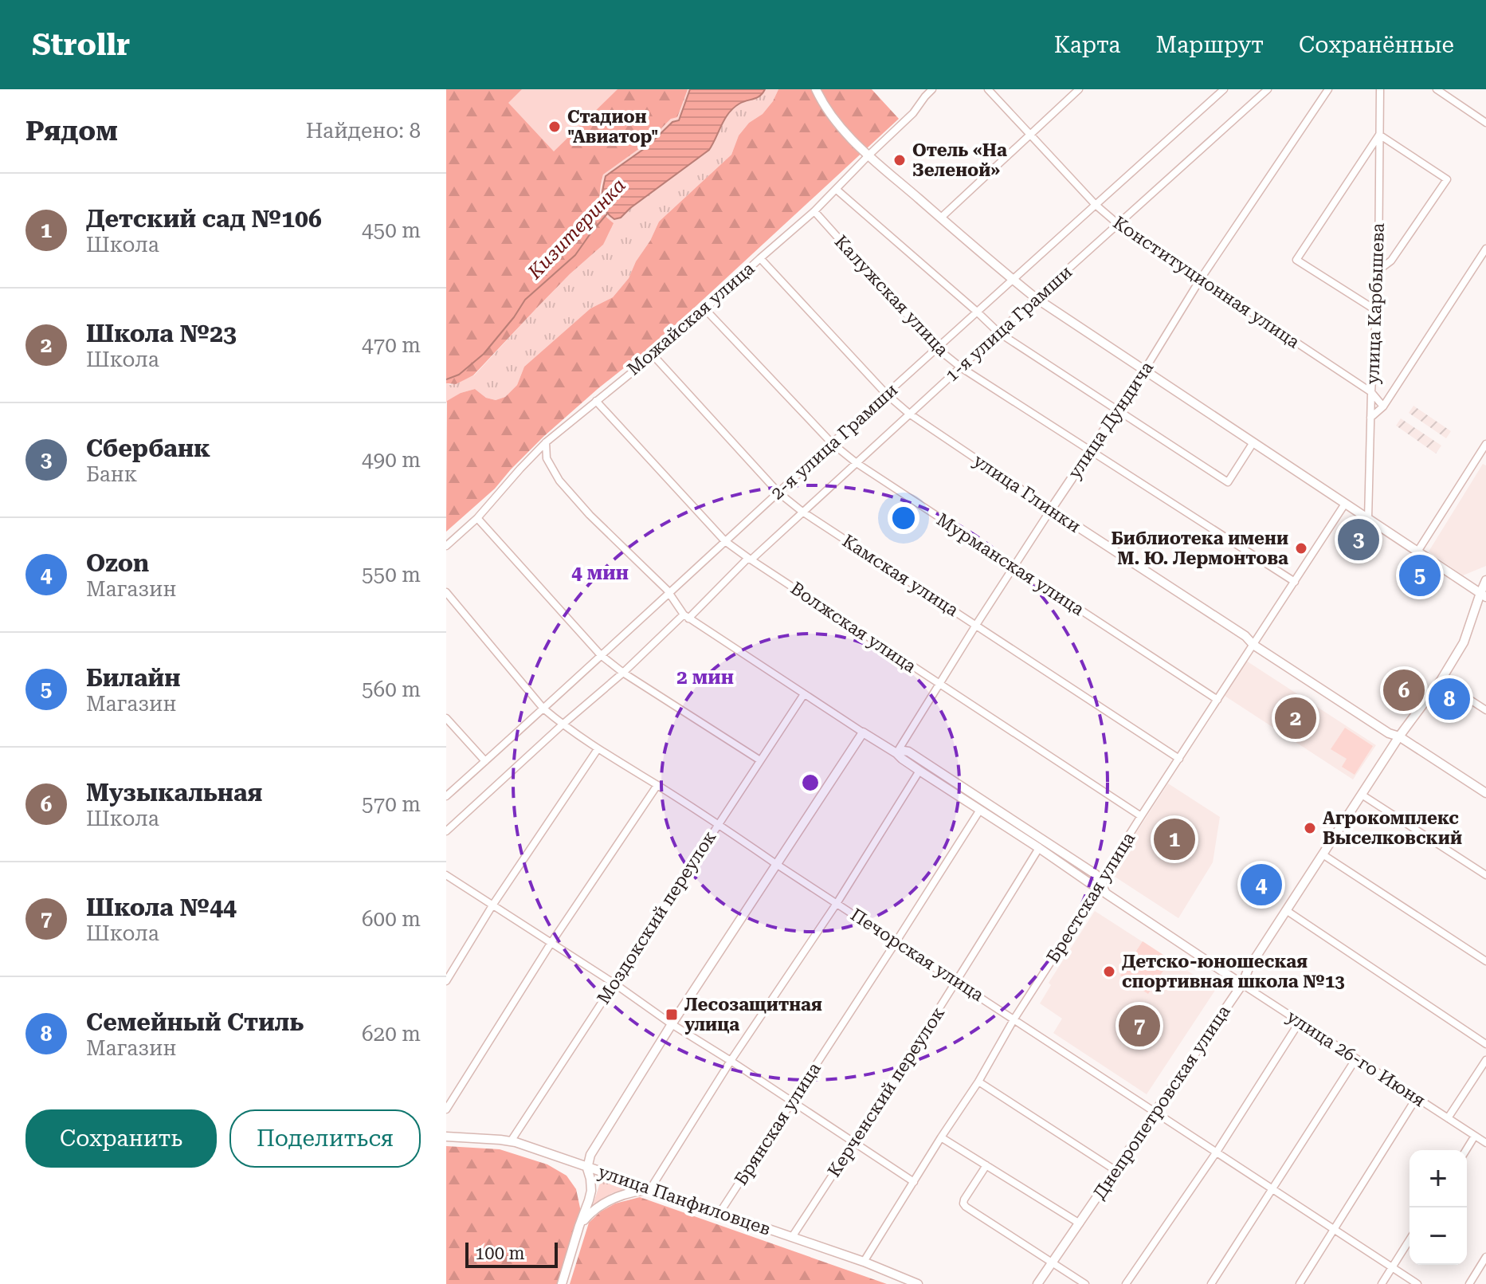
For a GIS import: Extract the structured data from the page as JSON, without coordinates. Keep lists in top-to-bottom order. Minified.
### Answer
{"streets":{"street":["Конституционная улица","Калужская улица","улица Карбышева","Можайская улица","1-я улица Грамши","улица Дундича","2-я улица Грамши","улица Глинки","Мурманская улица","Камская улица","Волжская улица","Брестская улица","Моздокский переулок","Печорская улица","улица 26-го Июня","Керченский переулок","Днепропетровская улица","Брянская улица","улица Панфиловцев"]},"crossings":[["Конституционная улица","улица Карбышева"],["Конституционная улица","1-я улица Грамши"],["Конституционная улица","улица Дундича"],["Конституционная улица","2-я улица Грамши"],["Калужская улица","Можайская улица"],["Калужская улица","1-я улица Грамши"],["Калужская улица","улица Дундича"],["Калужская улица","2-я улица Грамши"],["Калужская улица","Брестская улица"],["Можайская улица","улица Глинки"],["Можайская улица","Мурманская улица"],["Можайская улица","Камская улица"],["Можайская улица","Волжская улица"],["Можайская улица","улица 26-го Июня"],["1-я улица Грамши","улица Глинки"],["1-я улица Грамши","Мурманская улица"],["1-я улица Грамши","Камская улица"],["1-я улица Грамши","Волжская улица"],["1-я улица Грамши","Печорская улица"],["1-я улица Грамши","улица 26-го Июня"],["улица Дундича","улица Глинки"],["улица Дундича","Мурманская улица"],["улица Дундича","Камская улица"],["улица Дундича","Волжская улица"],["улица Дундича","улица 26-го Июня"],["2-я улица Грамши","улица Глинки"],["2-я улица Грамши","Мурманская улица"],["2-я улица Грамши","Камская улица"],["2-я улица Грамши","Волжская улица"],["2-я улица Грамши","Печорская улица"],["2-я улица Грамши","улица 26-го Июня"],["улица Глинки","Брестская улица"],["улица Глинки","Днепропетровская улица"],["Мурманская улица","Брестская улица"],["Камская улица","Брестская улица"],["Волжская улица","Брестская улица"],["Брестская улица","Печорская улица"],["Брестская улица","улица 26-го Июня"],["Брестская улица","улица Панфиловцев"],["Моздокский переулок","Печорская улица"],["Моздокский переулок","улица 26-го Июня"],["Моздокский переулок","улица Панфиловцев"],["Печорская улица","Керченский переулок"],["Печорская улица","Днепропетровская улица"],["Печорская улица","Брянская улица"],["улица 26-го Июня","Керченский переулок"],["улица 26-го Июня","Днепропетровская улица"],["улица 26-го Июня","Брянская улица"],["Керченский переулок","улица Панфиловцев"],["Брянская улица","улица Панфиловцев"]],"water":["Кизитеринка"],"places":{"other":["Стадион \"Авиатор\"","Отель «На Зеленой»","Библиотека имени М. Ю. Лермонтова","Агрокомплекс Выселковский","Детско-юношеская спортивная школа №13"],"transit":["Лесозащитная улица"]},"scale_bar":"100 m","page":{"header":"Strollr","nav":["Карта","Маршрут","Сохранённые"],"heading":["Рядом","Найдено: 8"],"list":[{"mark":"1","name":"Детский сад №106","note":"Школа","value":"450 m"},{"mark":"2","name":"Школа №23","note":"Школа","value":"470 m"},{"mark":"3","name":"Сбербанк","note":"Банк","value":"490 m"},{"mark":"4","name":"Ozon","note":"Магазин","value":"550 m"},{"mark":"5","name":"Билайн","note":"Магазин","value":"560 m"},{"mark":"6","name":"Музыкальная","note":"Школа","value":"570 m"},{"mark":"7","name":"Школа №44","note":"Школа","value":"600 m"},{"mark":"8","name":"Семейный Стиль","note":"Магазин","value":"620 m"}],"pins":["3","5","6","8","2","1","4","7"],"buttons":["Сохранить","Поделиться"],"map_buttons":["+","−"],"scale":"100 m"},"rings":["4 мин","2 мин"]}
